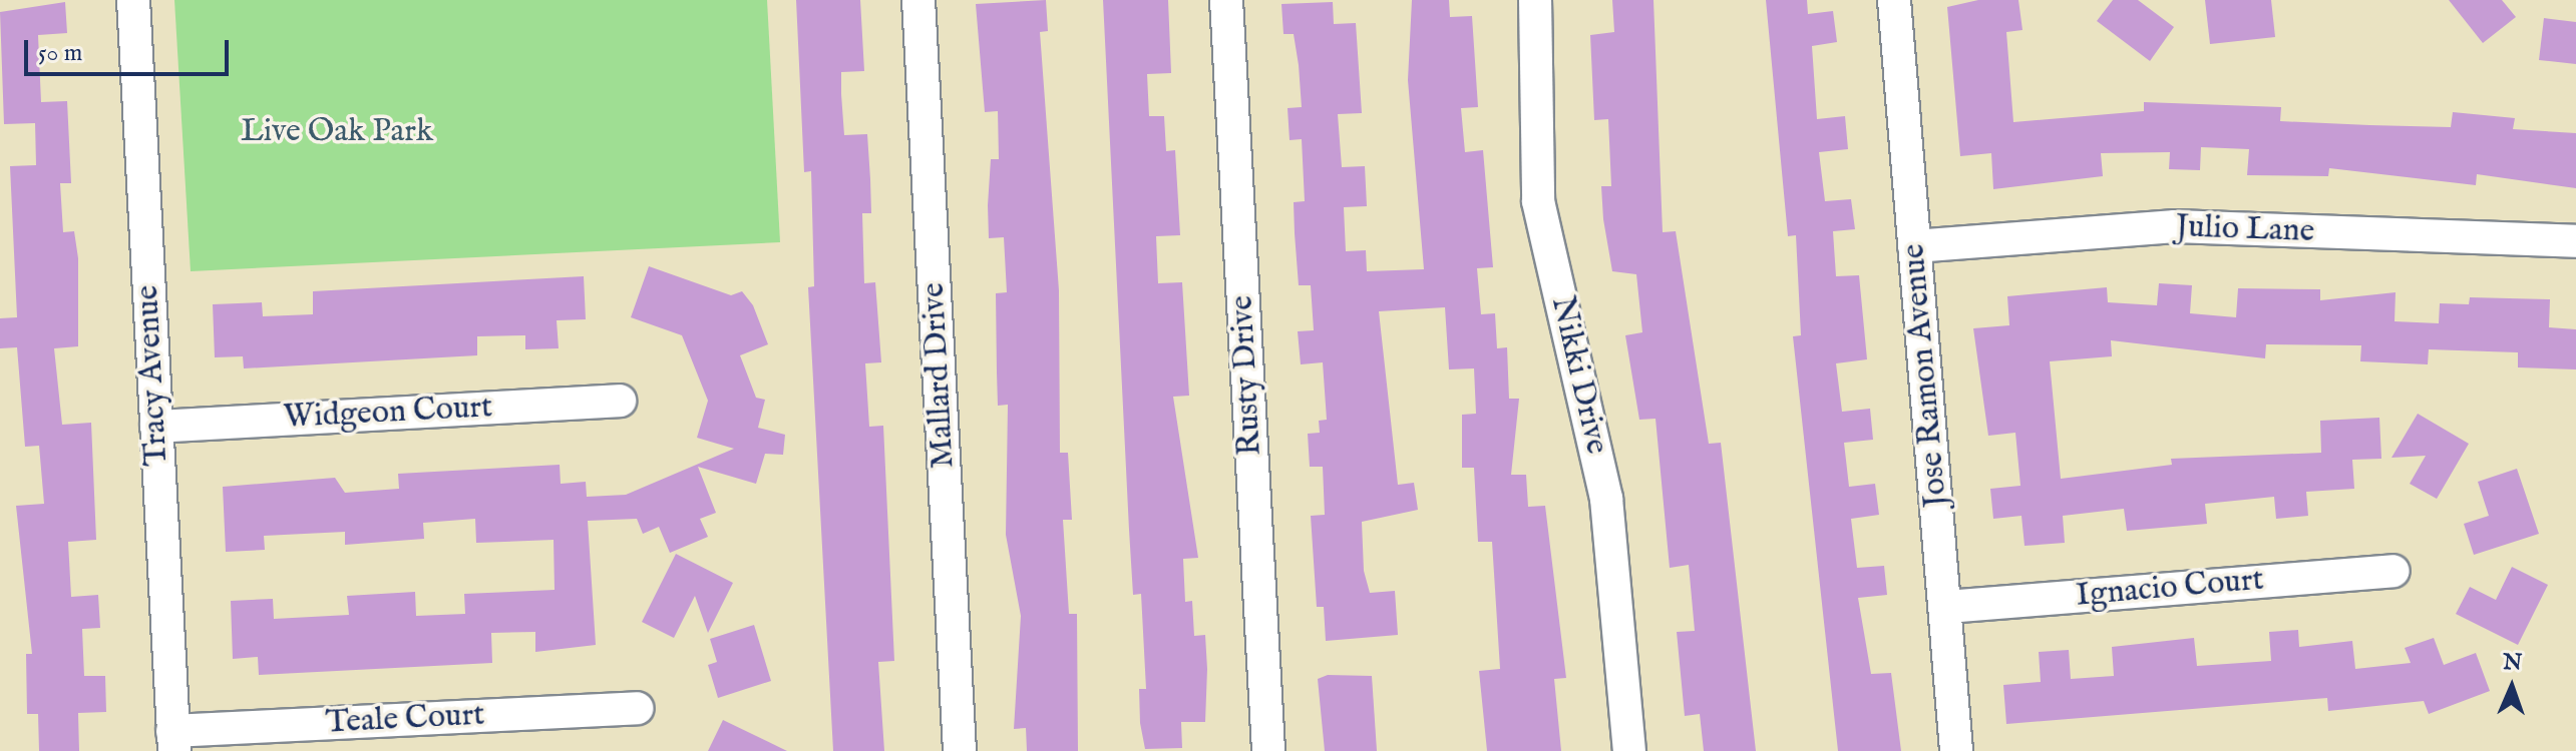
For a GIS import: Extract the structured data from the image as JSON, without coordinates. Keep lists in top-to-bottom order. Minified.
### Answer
{"streets":{"street":["Julio Lane","Tracy Avenue","Mallard Drive","Rusty Drive","Nikki Drive","Jose Ramon Avenue","Widgeon Court","Ignacio Court","Teale Court"]},"crossings":[["Julio Lane","Jose Ramon Avenue"],["Tracy Avenue","Widgeon Court"],["Tracy Avenue","Teale Court"],["Jose Ramon Avenue","Ignacio Court"]],"parks":["Live Oak Park"],"scale_bar":"50 m","north":"top"}
